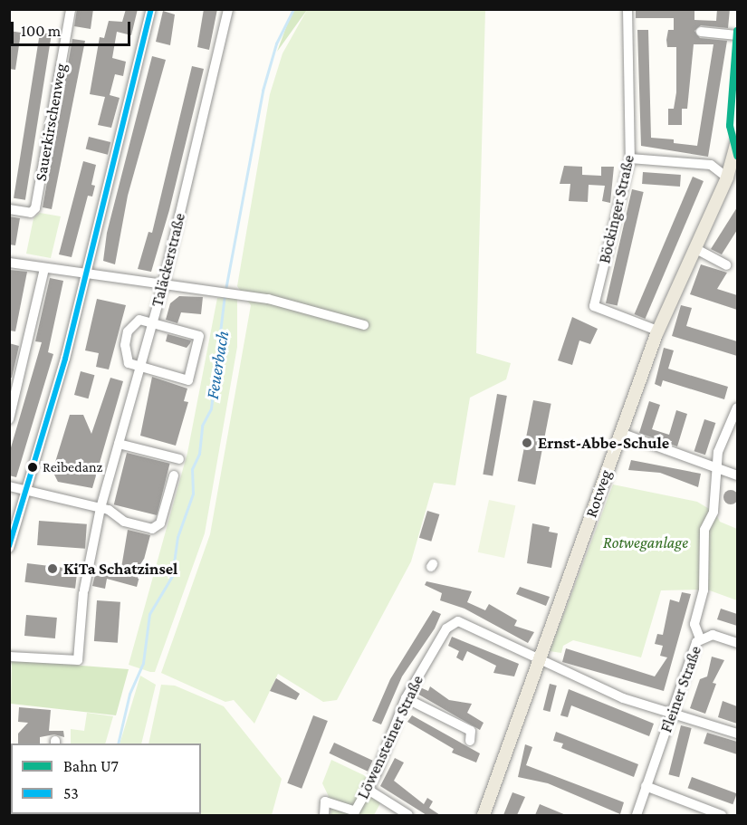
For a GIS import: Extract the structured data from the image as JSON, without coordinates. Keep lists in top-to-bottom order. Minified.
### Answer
{"streets":{"main road":["Rotweg"],"street":["Sauerkirschenweg","Böckinger Straße","Taläckerstraße","Fleiner Straße","Löwensteiner Straße"]},"crossings":[["Böckinger Straße","Rotweg"],["Rotweg","Löwensteiner Straße"]],"water":["Feuerbach"],"parks":["Rotweganlage"],"places":["Ernst-Abbe-Schule","Reibedanz","KiTa Schatzinsel"],"lines":["transit line 53","rail line U7"],"legend":["Bahn U7","53"],"scale_bar":"100 m"}
